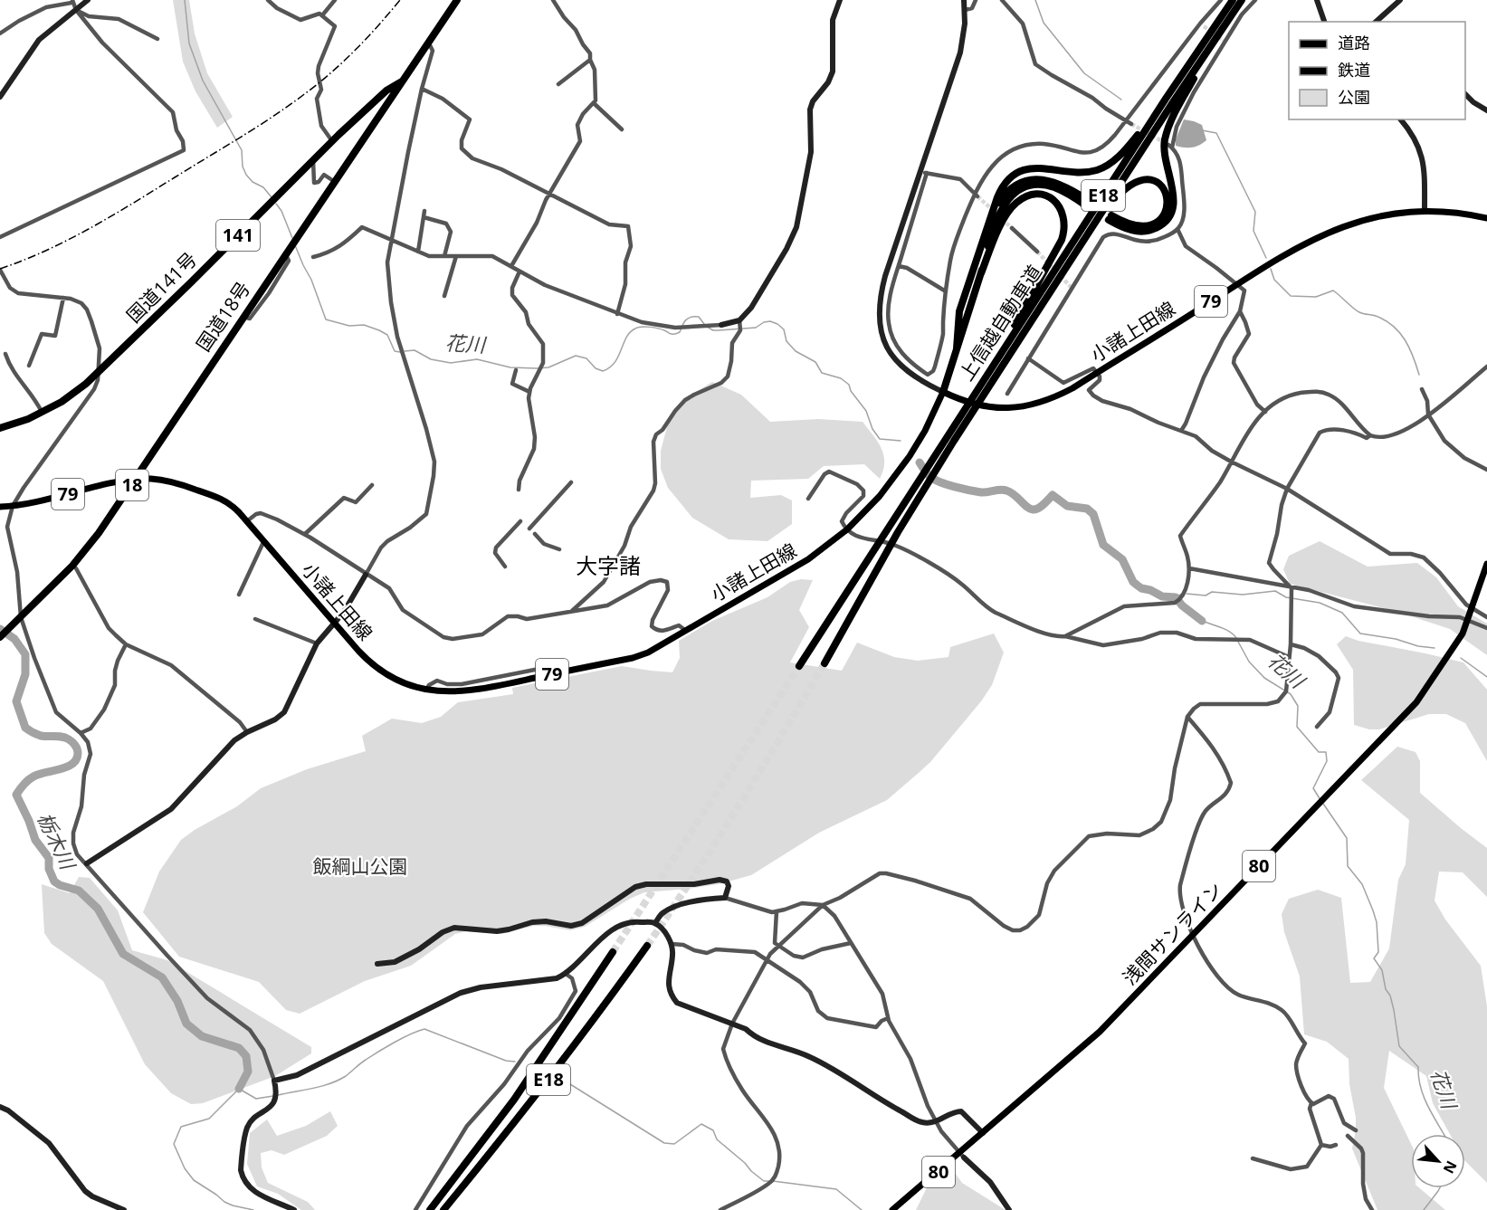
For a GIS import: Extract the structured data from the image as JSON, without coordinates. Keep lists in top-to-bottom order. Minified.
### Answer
{"streets":{"highway":["E18","141","国道141号","国道18号","上信越自動車道","18"],"main road":["79","小諸上田線","80","浅間サンライン"]},"crossings":[["国道141号","国道18号"],["国道18号","小諸上田線"]],"districts":["大字諸"],"water":["花川","栃木川"],"parks":["飯綱山公園"],"legend":["道路","鉄道","公園"],"north":"bottom right"}
